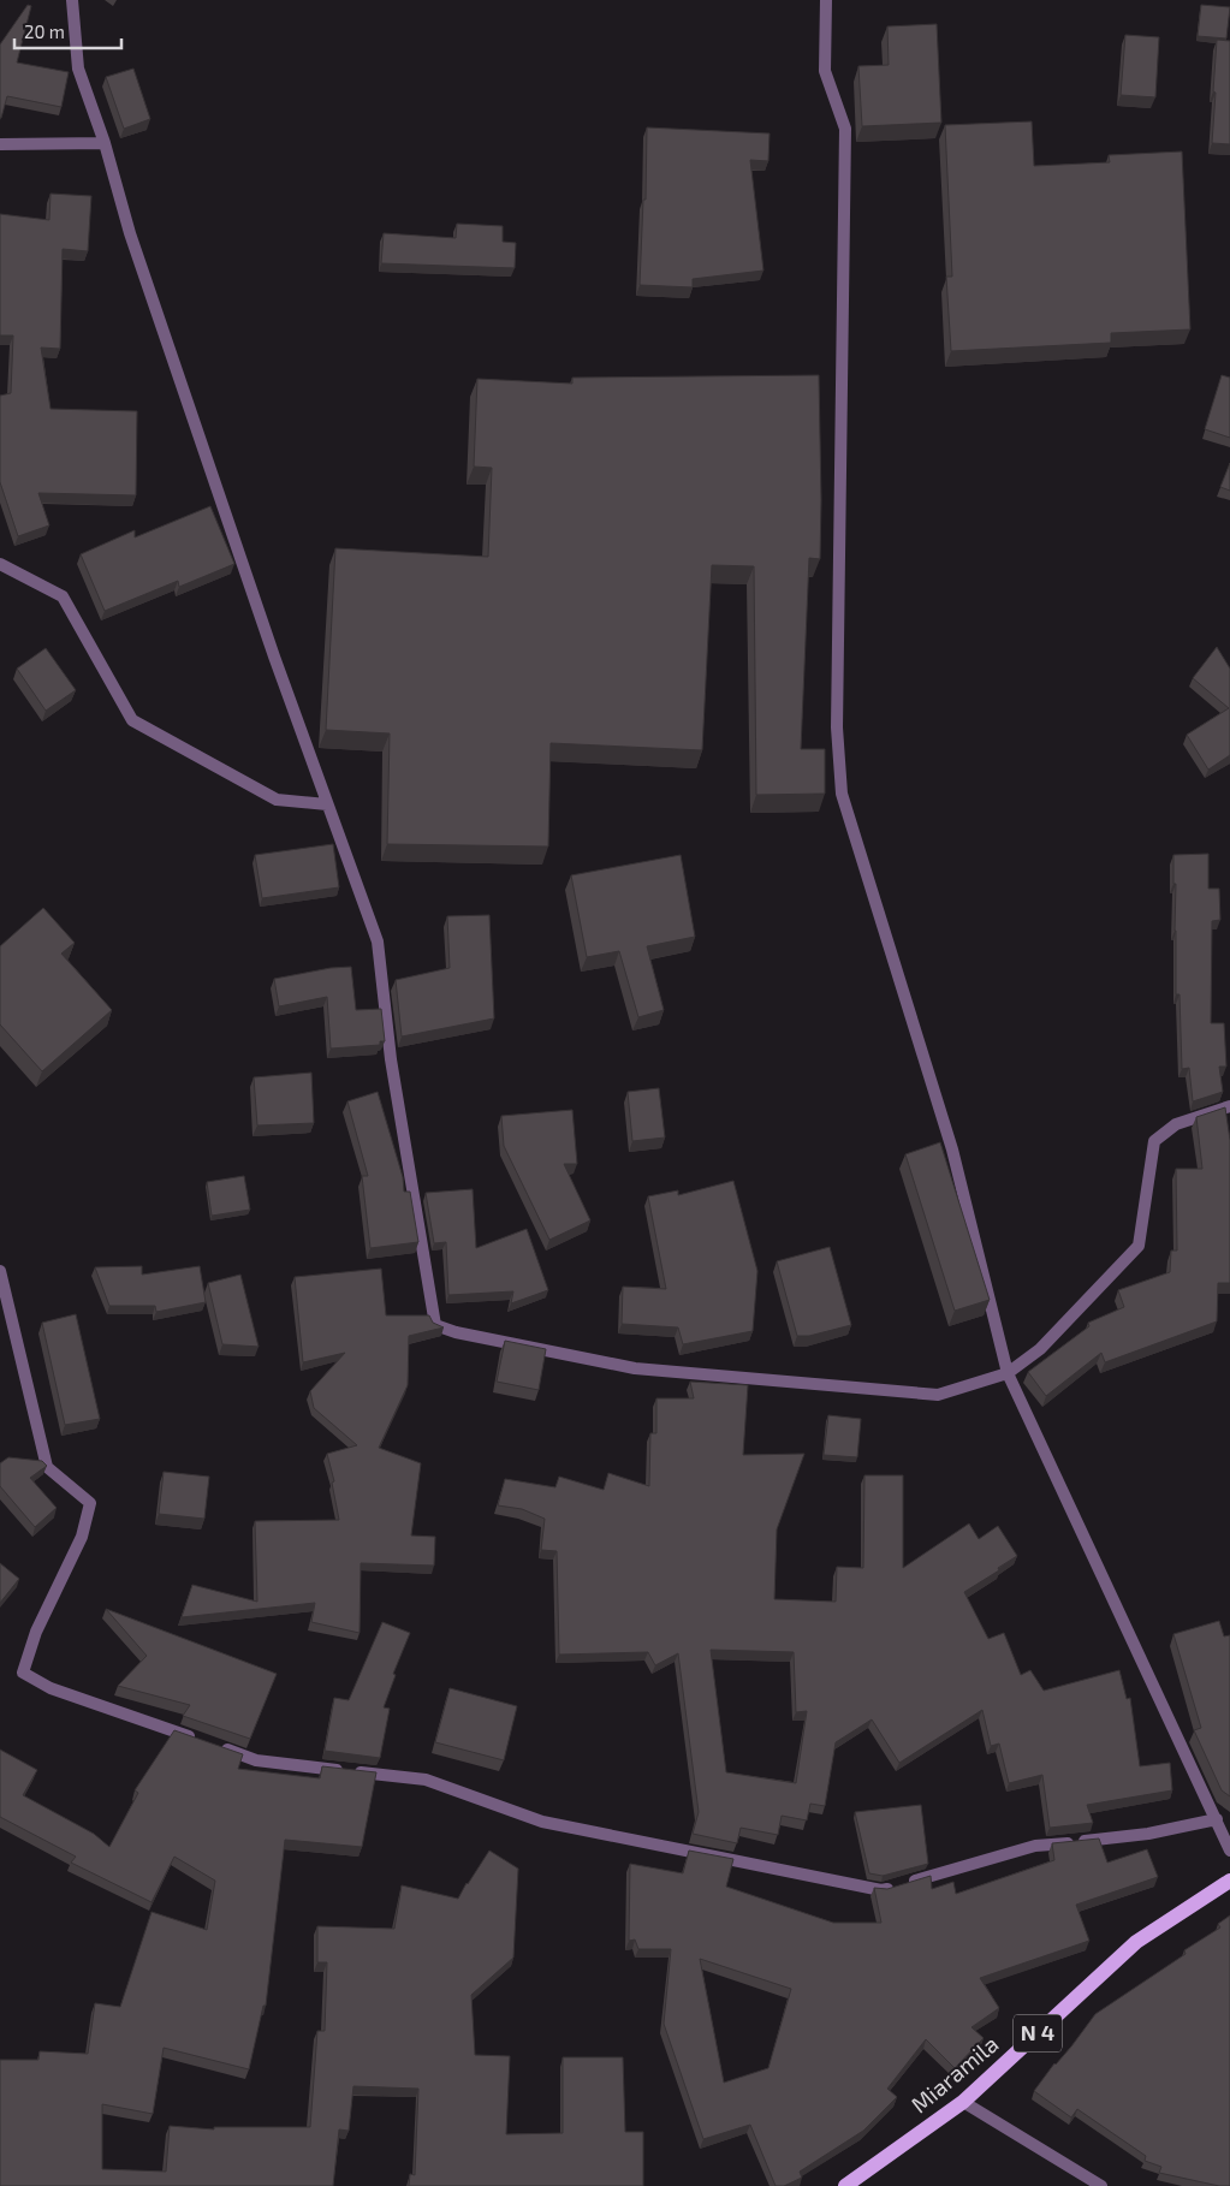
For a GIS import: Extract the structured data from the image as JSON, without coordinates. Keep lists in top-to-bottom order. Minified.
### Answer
{"streets":{"main road":["N 4","Miaramila"]},"scale_bar":"20 m"}
